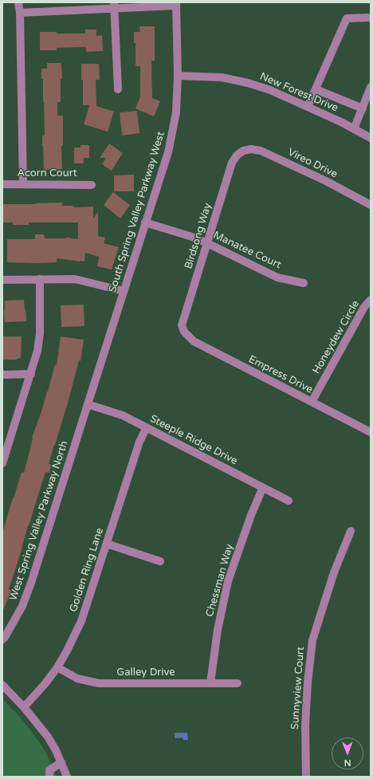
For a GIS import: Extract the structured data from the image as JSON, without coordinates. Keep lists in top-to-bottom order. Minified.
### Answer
{"streets":{"street":["New Forest Drive","Vireo Drive","Acorn Court","South Spring Valley Parkway West","Birdsong Way","Manatee Court","Honeydew Circle","Empress Drive","Steeple Ridge Drive","West Spring Valley Parkway North","Golden Ring Lane","Chessman Way","Galley Drive","Sunnyview Court"]},"crossings":[["New Forest Drive","South Spring Valley Parkway West"],["Vireo Drive","Birdsong Way"],["South Spring Valley Parkway West","Manatee Court"],["South Spring Valley Parkway West","Steeple Ridge Drive"],["South Spring Valley Parkway West","West Spring Valley Parkway North"],["Birdsong Way","Manatee Court"],["Birdsong Way","Empress Drive"],["Honeydew Circle","Empress Drive"],["Steeple Ridge Drive","West Spring Valley Parkway North"],["Steeple Ridge Drive","Golden Ring Lane"],["Steeple Ridge Drive","Chessman Way"],["Golden Ring Lane","Galley Drive"],["Chessman Way","Galley Drive"]],"north":"bottom"}
